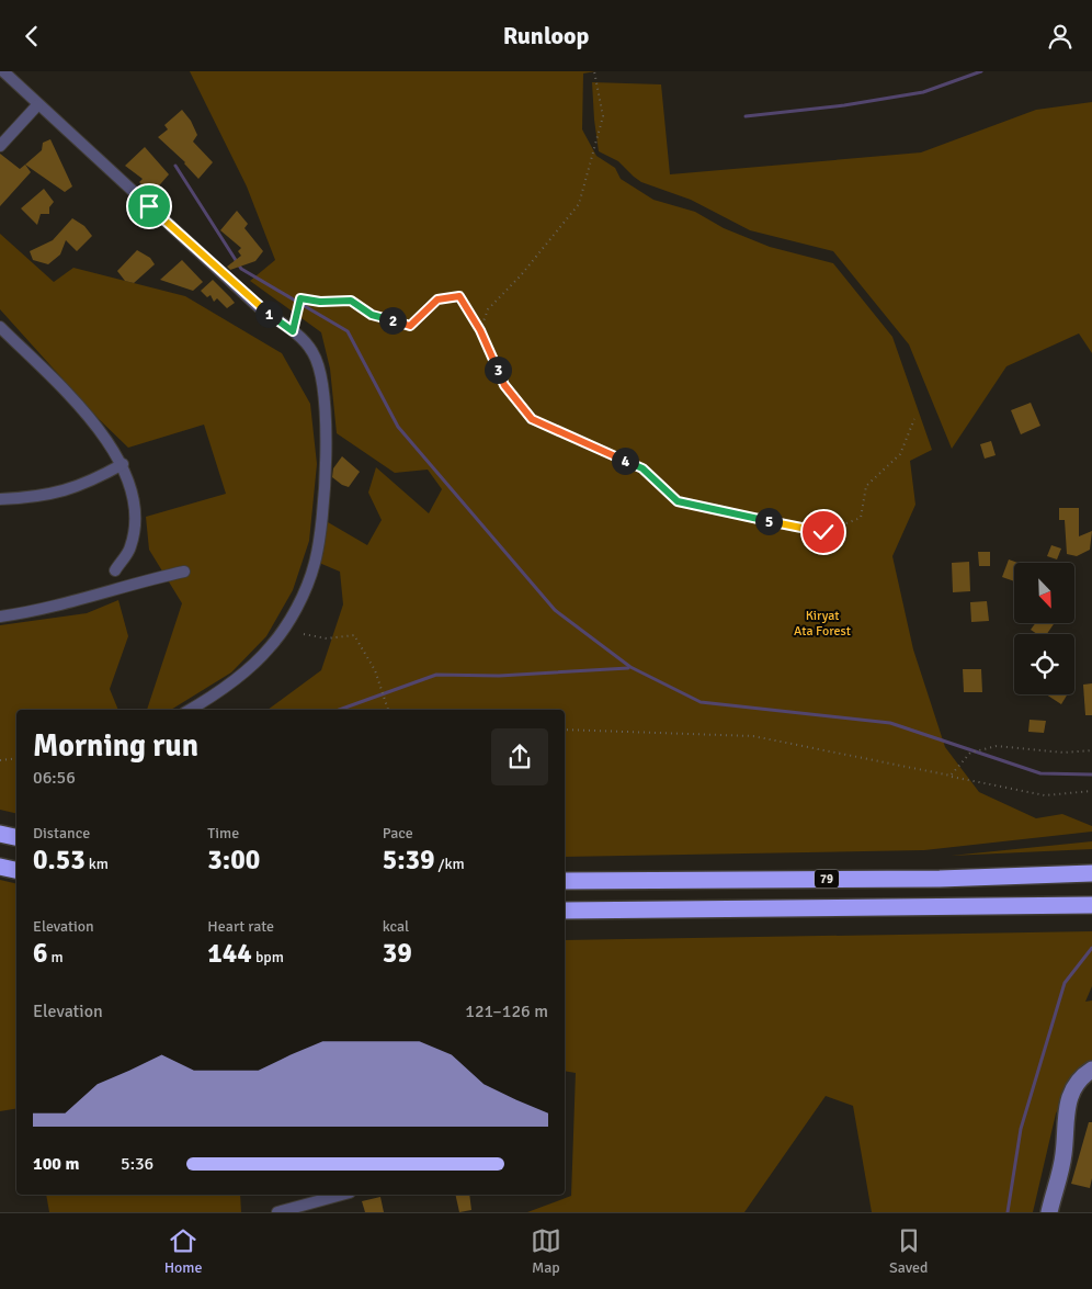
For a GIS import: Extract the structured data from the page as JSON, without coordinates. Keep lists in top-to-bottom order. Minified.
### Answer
{"streets":{"highway":["79"]},"parks":["Kiryat Ata Forest"],"north":"bottom right","page":{"header":"Runloop","pins":["1","2","3","4","5"],"heading":["Morning run","06:56"],"stats":[["Distance","0.53 km"],["Time","3:00"],["Pace","5:39 /km"],["Elevation","6 m"],["Heart rate","144 bpm"],["kcal","39"]],"chart":["Elevation","121–126 m"],"list":[{"name":"100 m","note":"5:36"}],"tabs":["Home","Map","Saved"]}}
